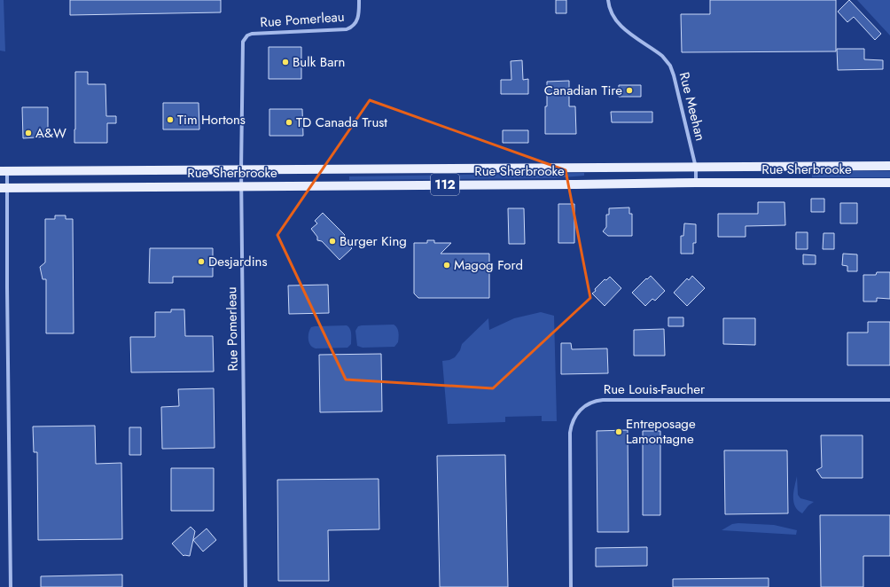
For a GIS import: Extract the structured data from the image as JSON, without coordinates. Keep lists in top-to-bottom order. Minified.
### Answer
{"streets":{"main road":["Rue Sherbrooke","112"],"street":["Rue Pomerleau","Rue Meehan","Rue Louis-Faucher"]},"crossings":[["Rue Pomerleau","Rue Sherbrooke"],["Rue Meehan","Rue Sherbrooke"]],"places":["Bulk Barn","Canadian Tire","Tim Hortons","TD Canada Trust","A&W","Burger King","Desjardins","Magog Ford","Entreposage Lamontagne"]}
